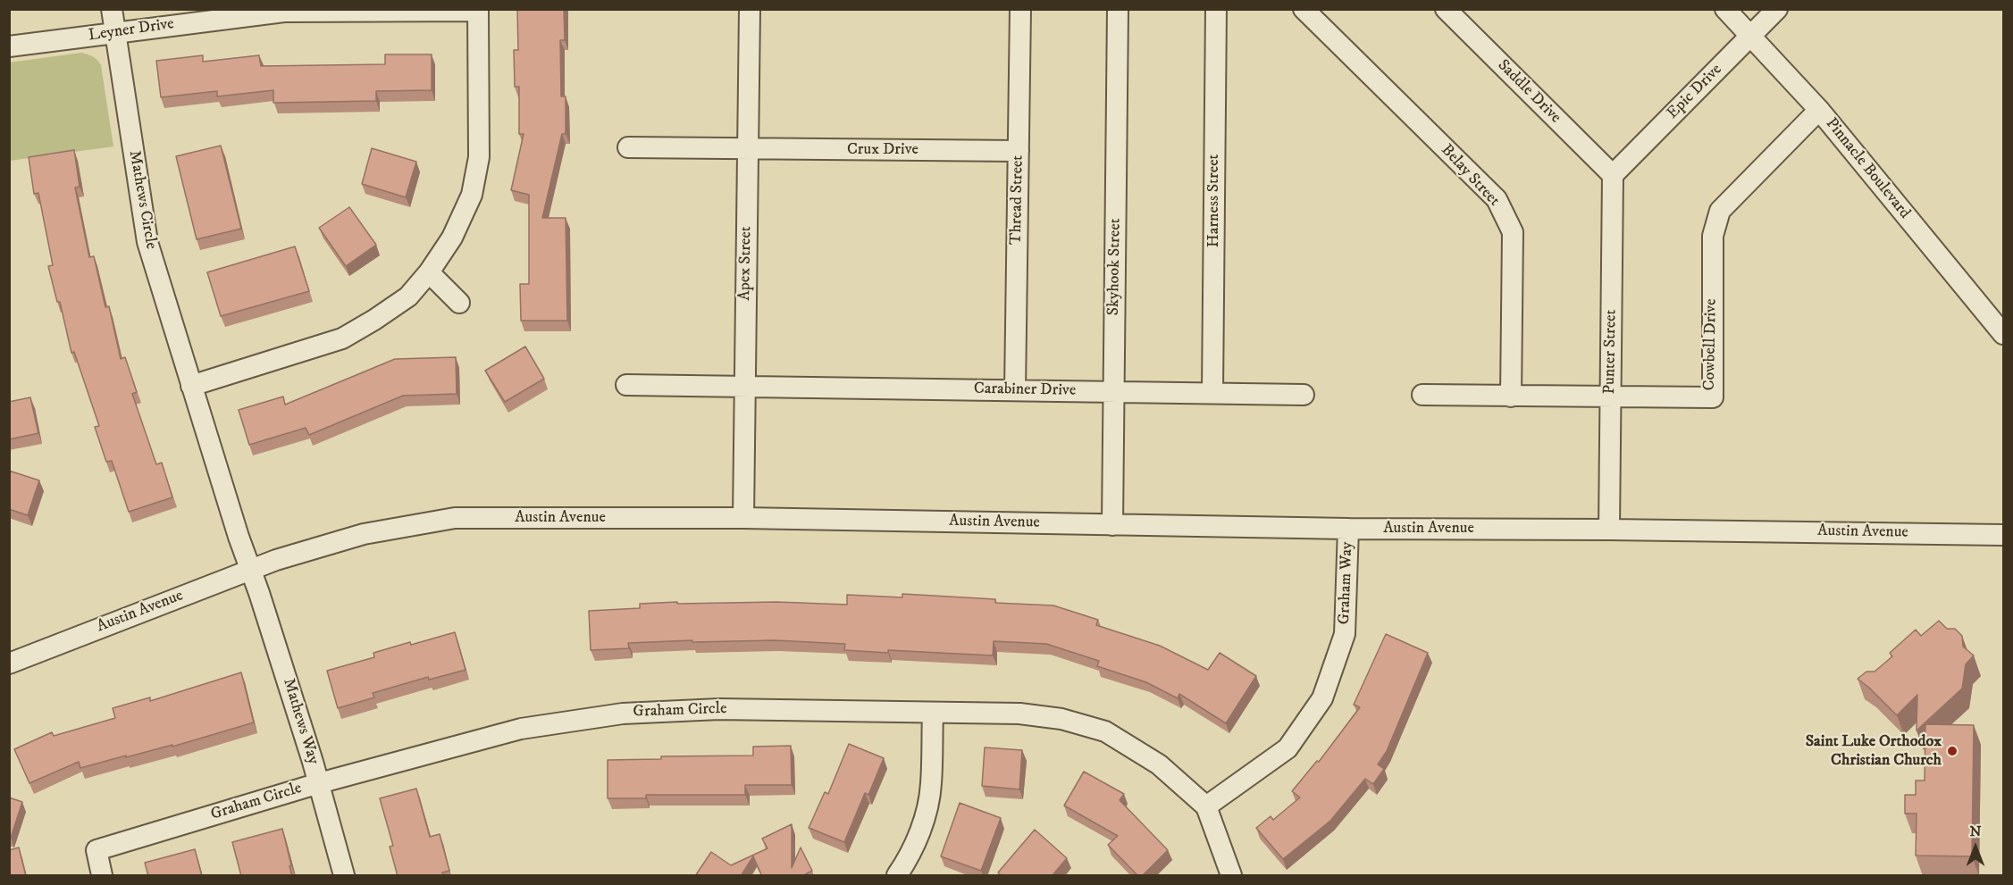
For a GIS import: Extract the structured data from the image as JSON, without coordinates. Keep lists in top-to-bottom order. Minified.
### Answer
{"streets":{"street":["Leyner Drive","Saddle Drive","Epic Drive","Crux Drive","Pinnacle Boulevard","Belay Street","Mathews Circle","Thread Street","Harness Street","Apex Street","Skyhook Street","Cowbell Drive","Punter Street","Carabiner Drive","Austin Avenue","Graham Way","Graham Circle","Mathews Way"]},"crossings":[["Leyner Drive","Mathews Circle"],["Saddle Drive","Epic Drive"],["Saddle Drive","Punter Street"],["Epic Drive","Pinnacle Boulevard"],["Epic Drive","Punter Street"],["Crux Drive","Thread Street"],["Crux Drive","Apex Street"],["Pinnacle Boulevard","Cowbell Drive"],["Belay Street","Cowbell Drive"],["Mathews Circle","Austin Avenue"],["Mathews Circle","Mathews Way"],["Thread Street","Carabiner Drive"],["Harness Street","Carabiner Drive"],["Apex Street","Carabiner Drive"],["Apex Street","Austin Avenue"],["Skyhook Street","Carabiner Drive"],["Skyhook Street","Austin Avenue"],["Cowbell Drive","Punter Street"],["Punter Street","Austin Avenue"],["Austin Avenue","Graham Way"],["Austin Avenue","Mathews Way"],["Graham Way","Graham Circle"],["Graham Circle","Mathews Way"]],"places":["Saint Luke Orthodox Christian Church"],"north":"top"}
